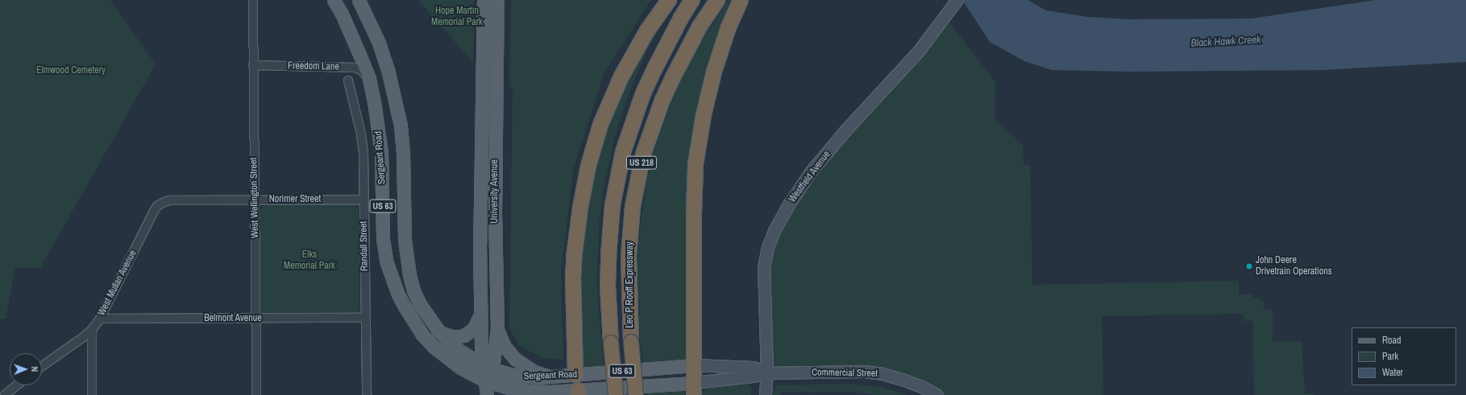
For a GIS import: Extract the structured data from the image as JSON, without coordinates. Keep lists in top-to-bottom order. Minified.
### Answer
{"streets":{"highway":["US 218","Leo P Rooff Expressway"],"main road":["Sergeant Road","University Avenue","US 63"],"street":["Freedom Lane","Westfield Avenue","West Wellington Street","Norimer Street","Randall Street","West Mullan Avenue","Belmont Avenue","Commercial Street"]},"crossings":[["Freedom Lane","Sergeant Road"],["Freedom Lane","West Wellington Street"],["Sergeant Road","University Avenue"],["Westfield Avenue","Commercial Street"],["West Wellington Street","Norimer Street"],["West Wellington Street","Belmont Avenue"],["Norimer Street","Randall Street"],["Norimer Street","West Mullan Avenue"],["Randall Street","Belmont Avenue"],["West Mullan Avenue","Belmont Avenue"]],"water":["Black Hawk Creek"],"parks":["Hope Martin Memorial Park","Elmwood Cemetery","Elks Memorial Park"],"places":["John Deere Drivetrain Operations"],"legend":["Road","Park","Water"],"north":"right"}
